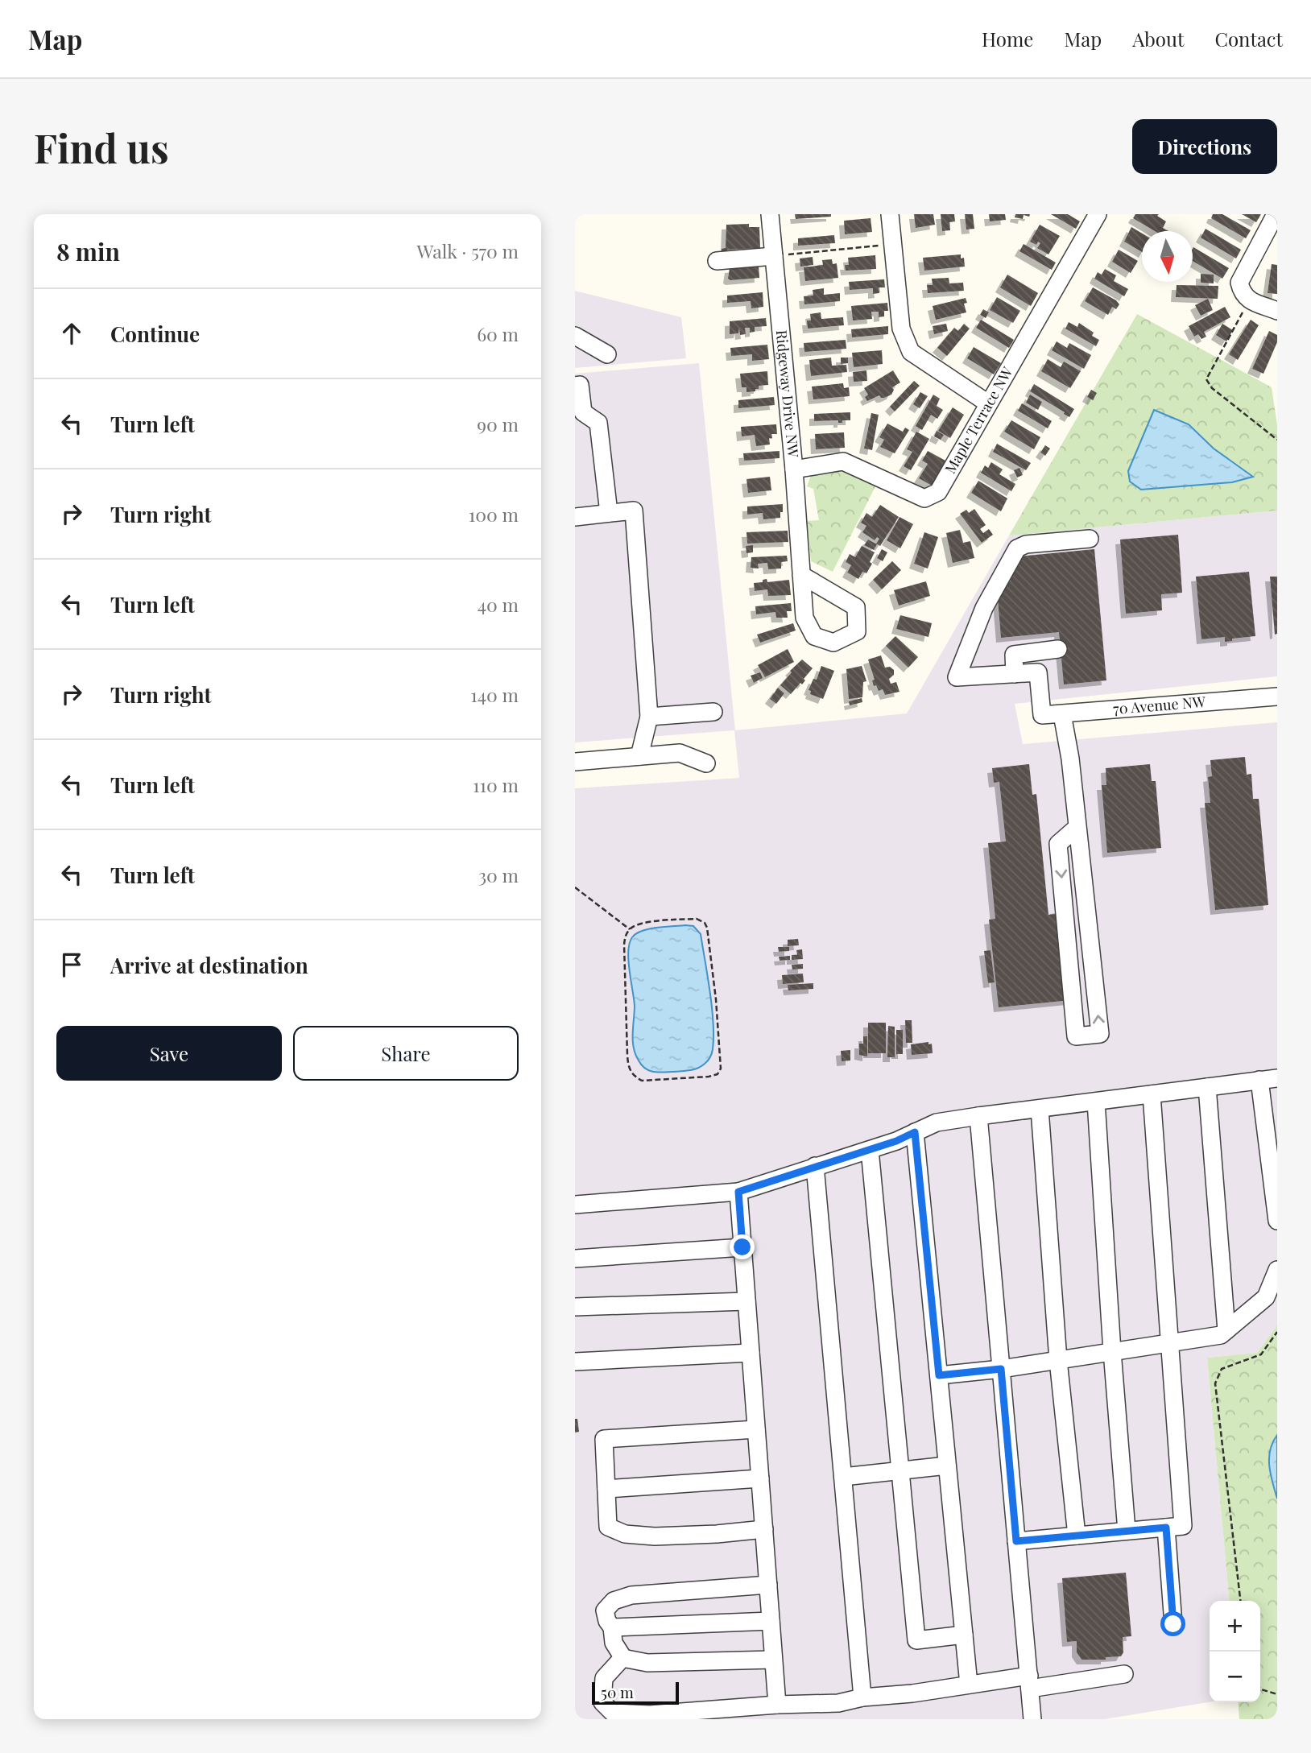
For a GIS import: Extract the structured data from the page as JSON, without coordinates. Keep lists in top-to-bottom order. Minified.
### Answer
{"streets":{"street":["Ridgeway Drive NW","Maple Terrace NW","70 Avenue NW"]},"crossings":[["Ridgeway Drive NW","Maple Terrace NW"]],"scale_bar":"50 m","north":"bottom","page":{"header":"Map","nav":["Home","Map","About","Contact"],"buttons":["Directions",["Save","Share"]],"title":"Find us","heading":["8 min","Walk · 570 m"],"list":[["Continue","60 m"],["Turn left","90 m"],["Turn right","100 m"],["Turn left","40 m"],["Turn right","140 m"],["Turn left","110 m"],["Turn left","30 m"],"Arrive at destination"],"map_buttons":["+","−"],"scale":"50 m"}}
